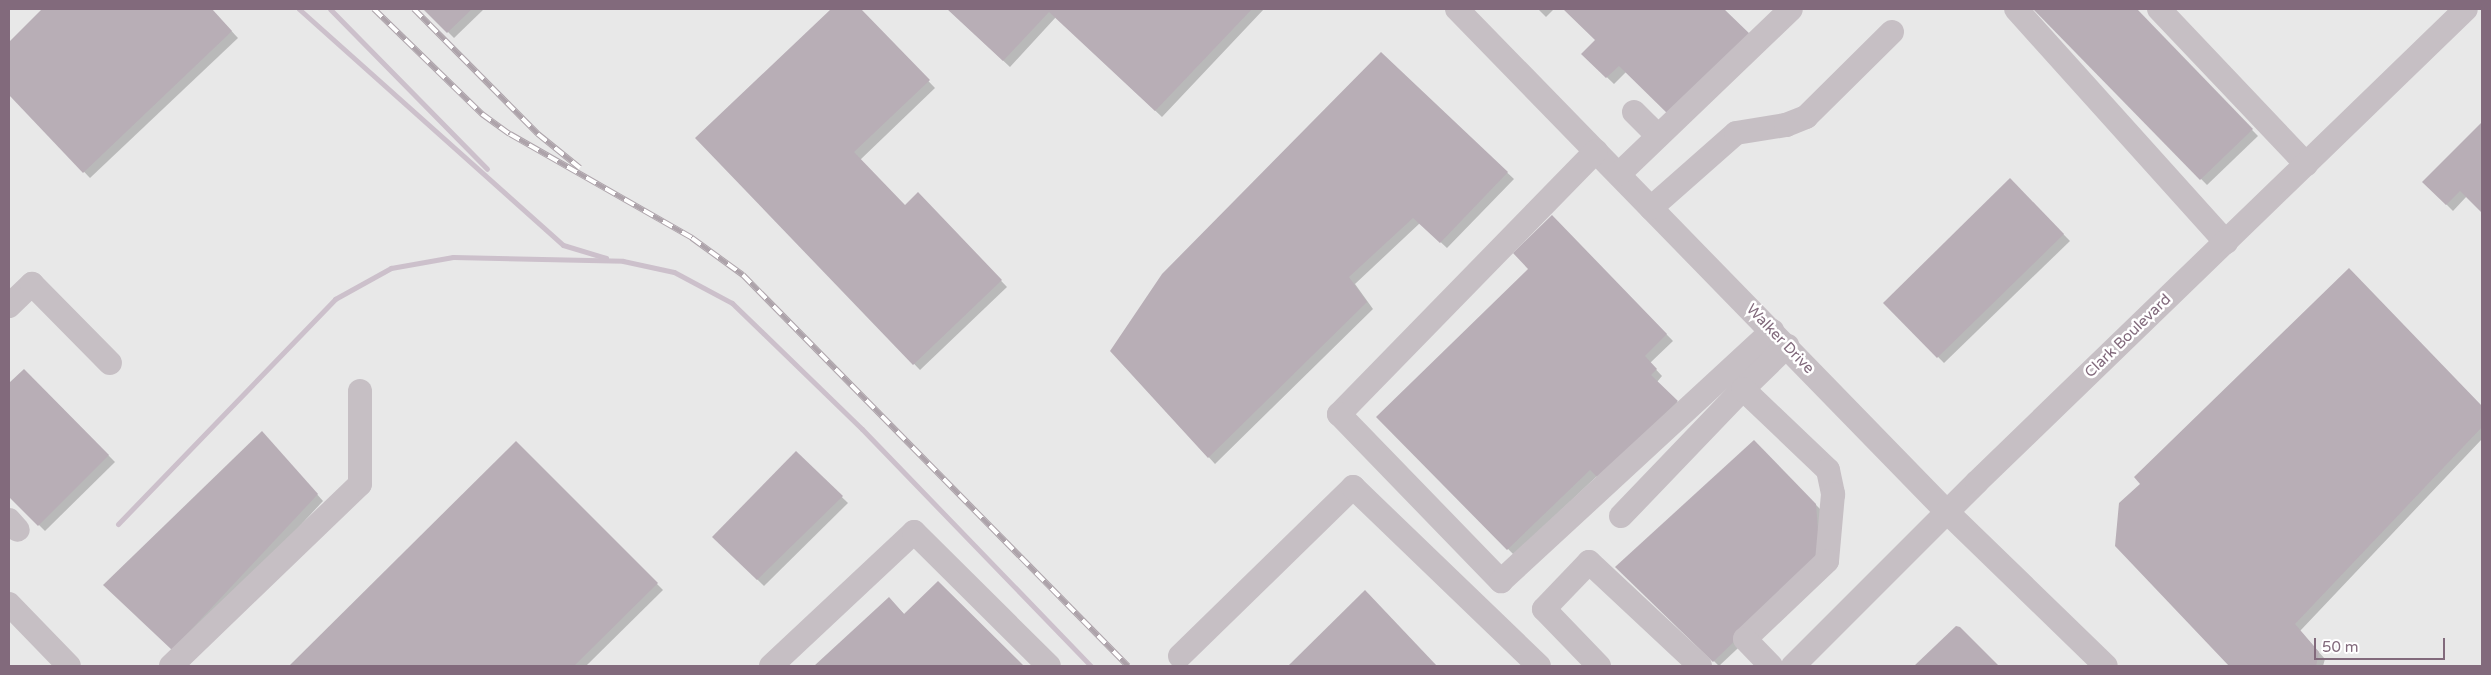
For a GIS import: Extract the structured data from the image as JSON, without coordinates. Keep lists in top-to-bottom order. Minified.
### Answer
{"streets":{"street":["Clark Boulevard","Walker Drive"]},"crossings":[["Clark Boulevard","Walker Drive"]],"scale_bar":"50 m"}
